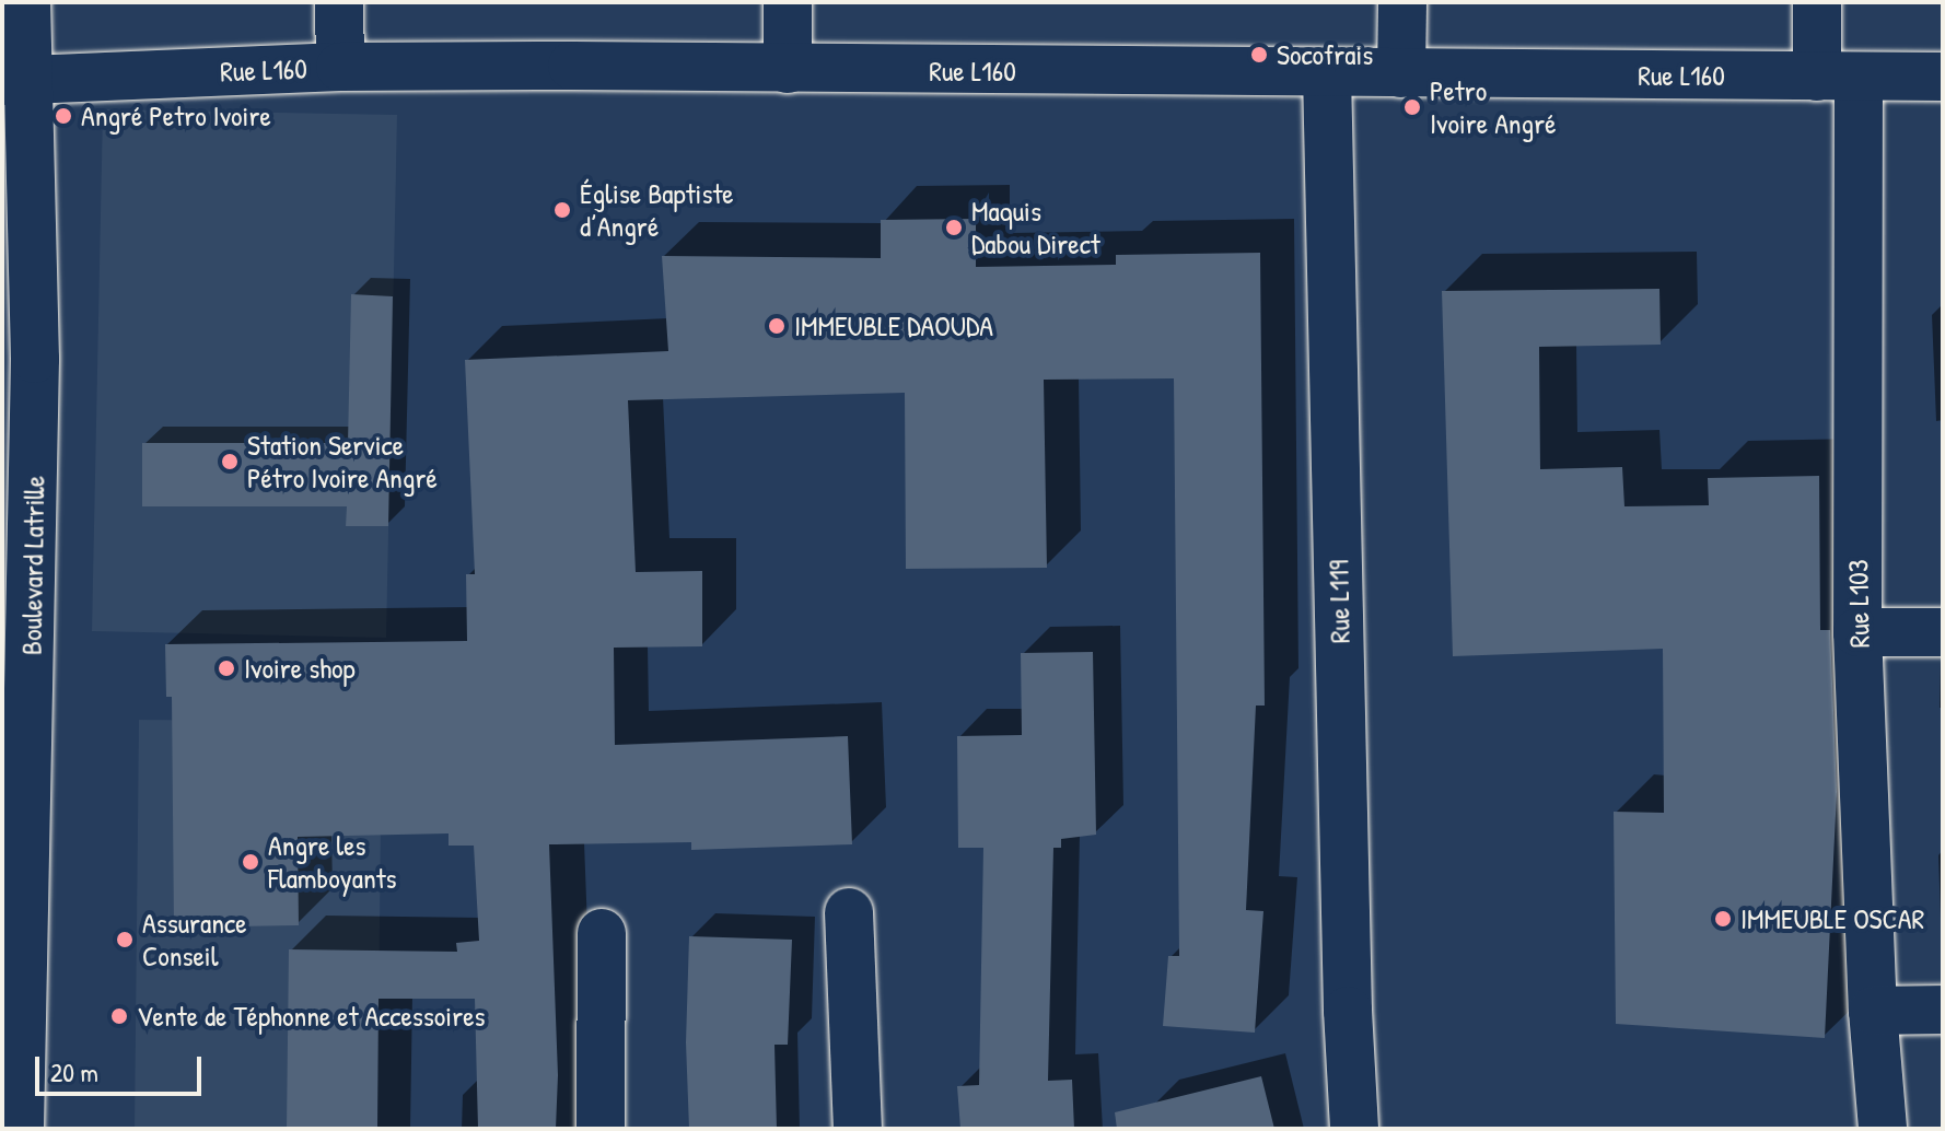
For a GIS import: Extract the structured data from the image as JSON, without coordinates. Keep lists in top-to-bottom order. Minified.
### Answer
{"streets":{"street":["Rue L160","Boulevard Latrille","Rue L119","Rue L103"]},"crossings":[["Rue L160","Boulevard Latrille"],["Rue L160","Rue L119"],["Rue L160","Rue L103"]],"places":["Socofrais","Petro Ivoire Angré","Angré Petro Ivoire","Église Baptiste d’Angré","Maquis Dabou Direct","IMMEUBLE DAOUDA","Station Service Pétro Ivoire Angré","Ivoire shop","Angre les Flamboyants","IMMEUBLE OSCAR","Assurance Conseil","Vente de Téphonne et Accessoires"],"scale_bar":"20 m"}
